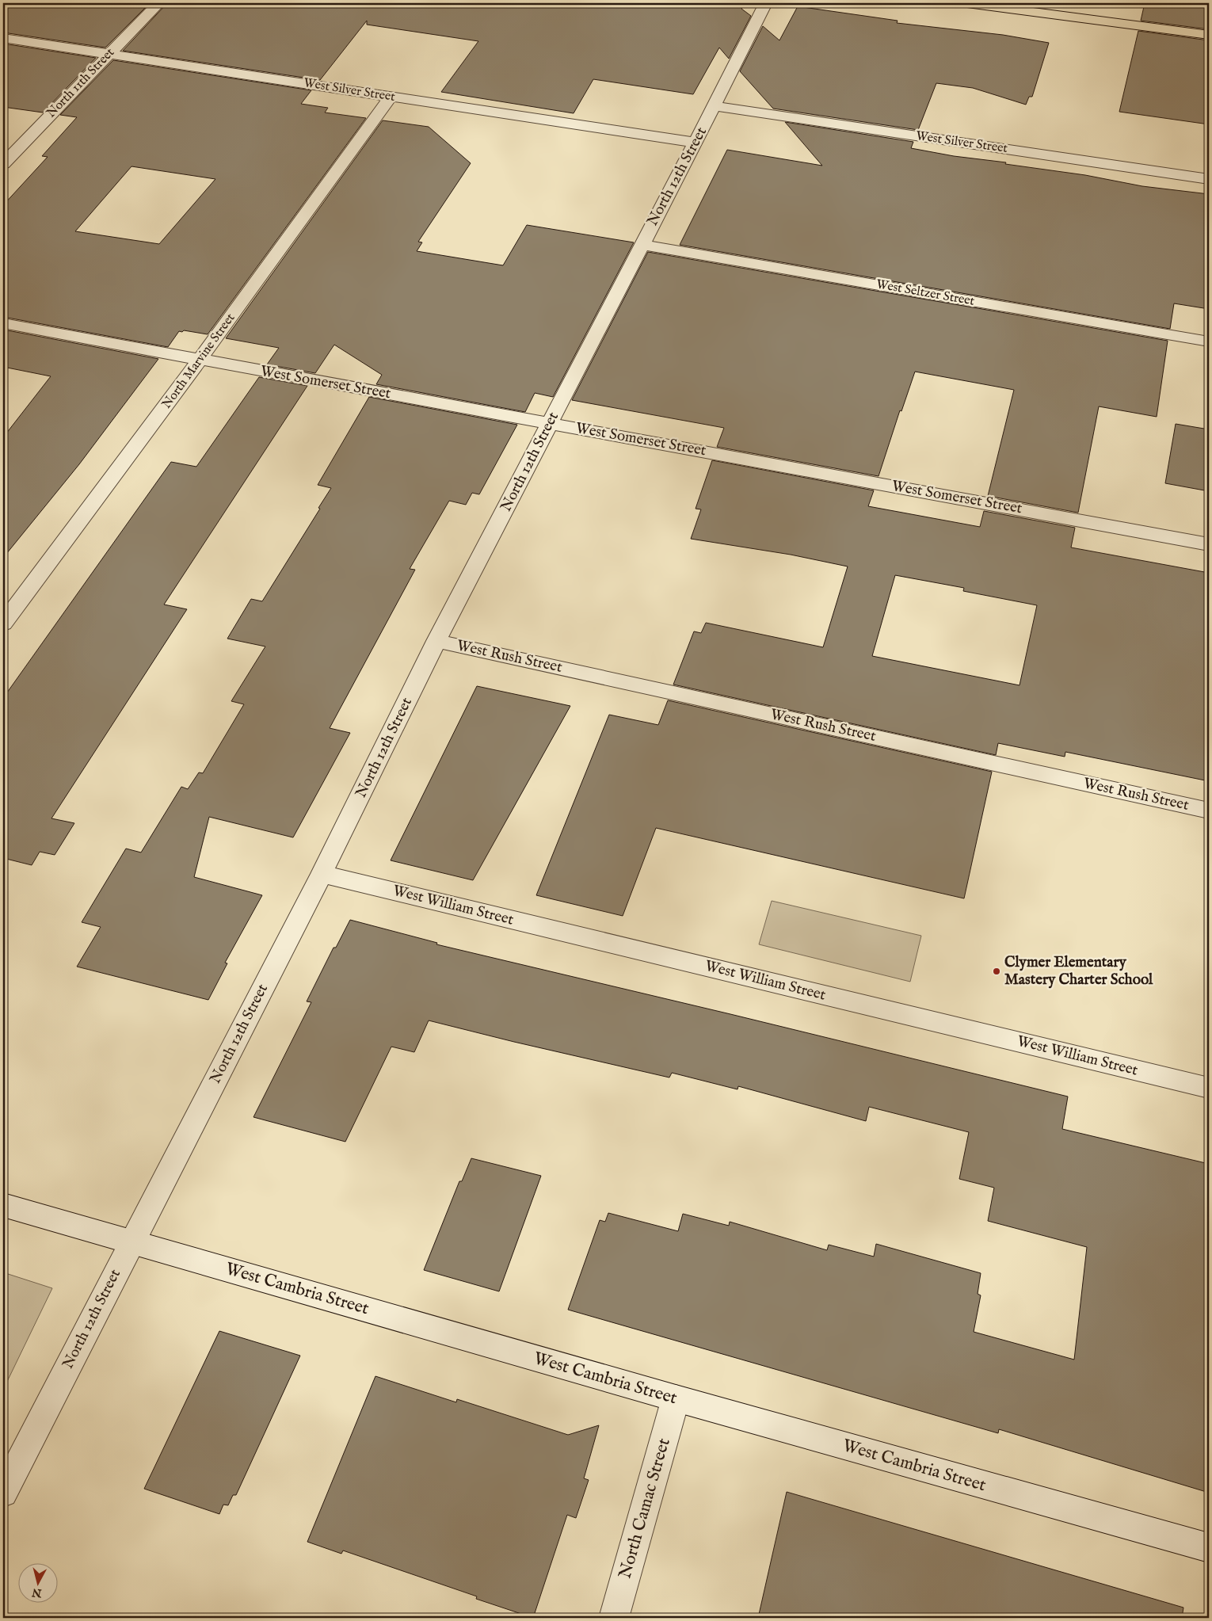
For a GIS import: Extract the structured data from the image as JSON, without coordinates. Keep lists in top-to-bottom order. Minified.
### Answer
{"streets":{"street":["North 11th Street","West Silver Street","North 12th Street","West Seltzer Street","North Marvine Street","West Somerset Street","West Rush Street","West William Street","West Cambria Street","North Camac Street"]},"crossings":[["North 11th Street","West Silver Street"],["West Silver Street","North 12th Street"],["West Silver Street","North Marvine Street"],["North 12th Street","West Seltzer Street"],["North 12th Street","West Somerset Street"],["North 12th Street","West Rush Street"],["North 12th Street","West William Street"],["North 12th Street","West Cambria Street"],["North Marvine Street","West Somerset Street"],["West Cambria Street","North Camac Street"]],"places":["Clymer Elementary Mastery Charter School"],"north":"bottom"}
